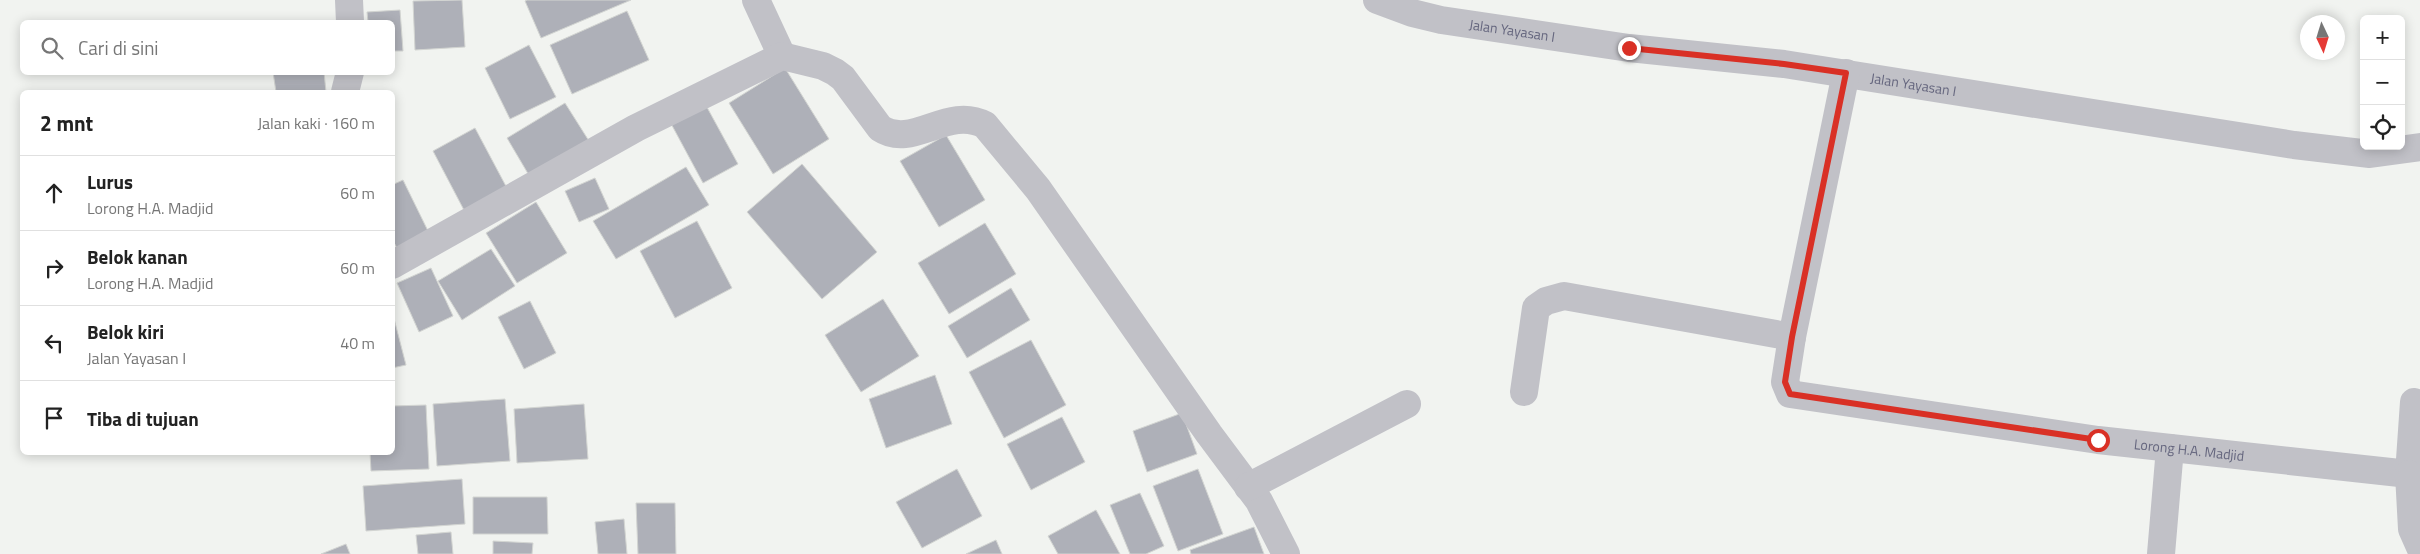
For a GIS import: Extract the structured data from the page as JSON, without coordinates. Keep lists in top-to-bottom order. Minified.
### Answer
{"streets":{"street":["Jalan Yayasan I","Lorong H.A. Madjid"]},"crossings":[["Jalan Yayasan I","Lorong H.A. Madjid"]],"north":"bottom","page":{"map_buttons":["+","−"],"search":"Cari di sini","heading":["2 mnt","Jalan kaki · 160 m"],"list":[["Lurus","Lorong H.A. Madjid","60 m"],["Belok kanan","Lorong H.A. Madjid","60 m"],["Belok kiri","Jalan Yayasan I","40 m"],"Tiba di tujuan"]}}
